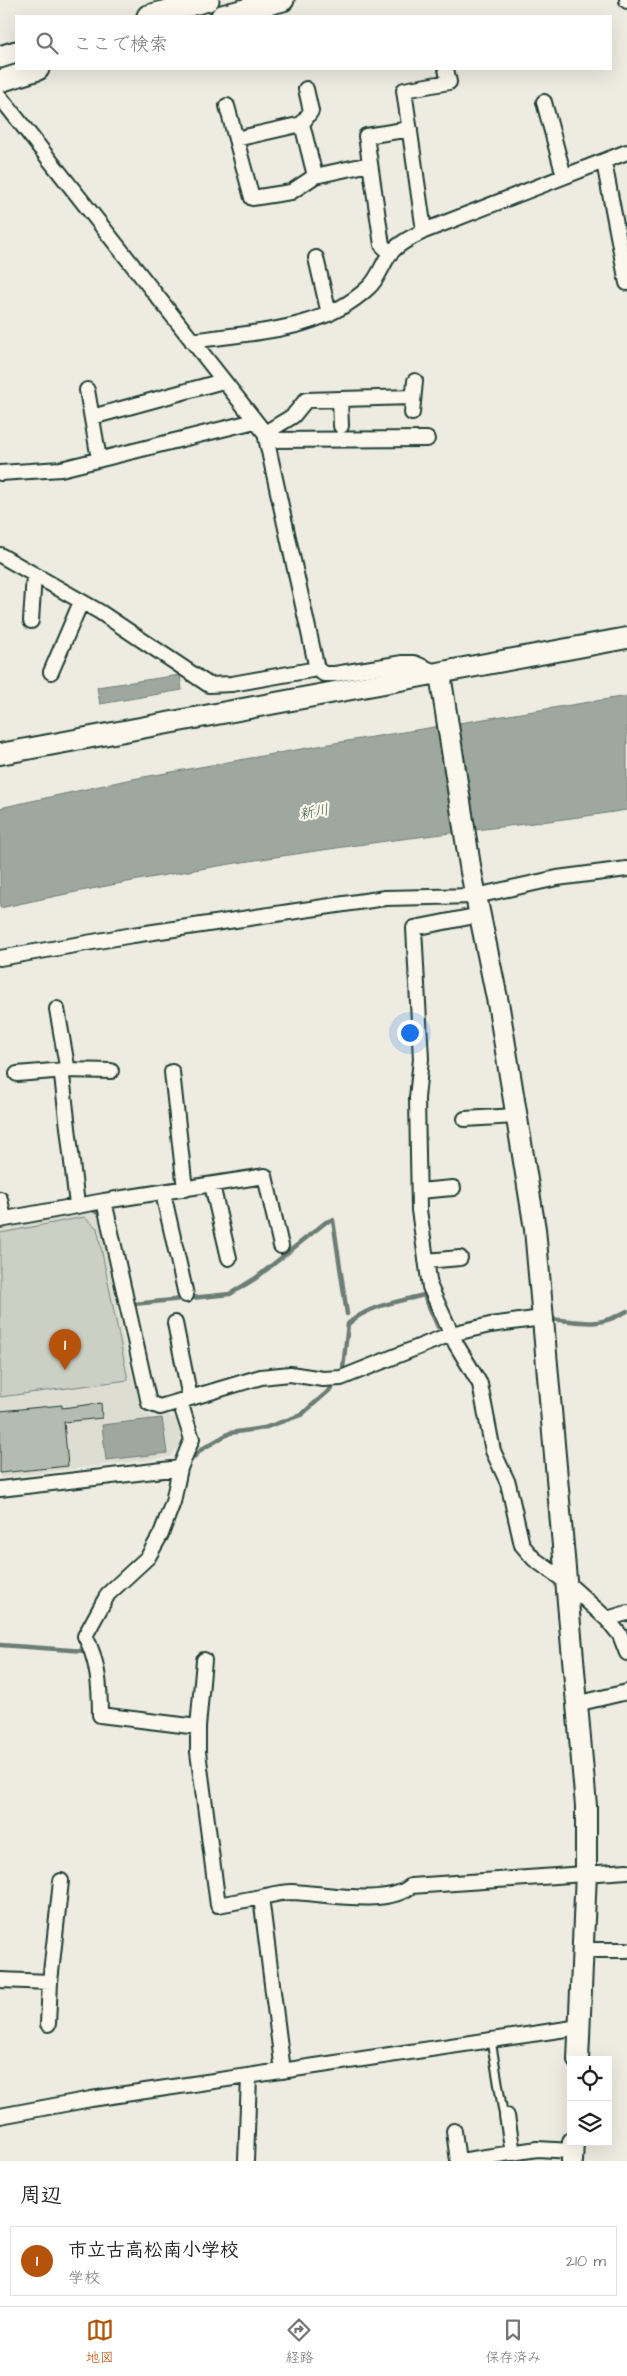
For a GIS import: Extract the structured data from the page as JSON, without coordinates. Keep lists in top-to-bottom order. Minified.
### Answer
{"water":["新川"],"page":{"search":"ここで検索","pins":"1","heading":"周辺","list":[{"mark":"1","name":"市立古高松南小学校","note":"学校","value":"210 m"}],"nav":["地図","経路","保存済み"]}}
